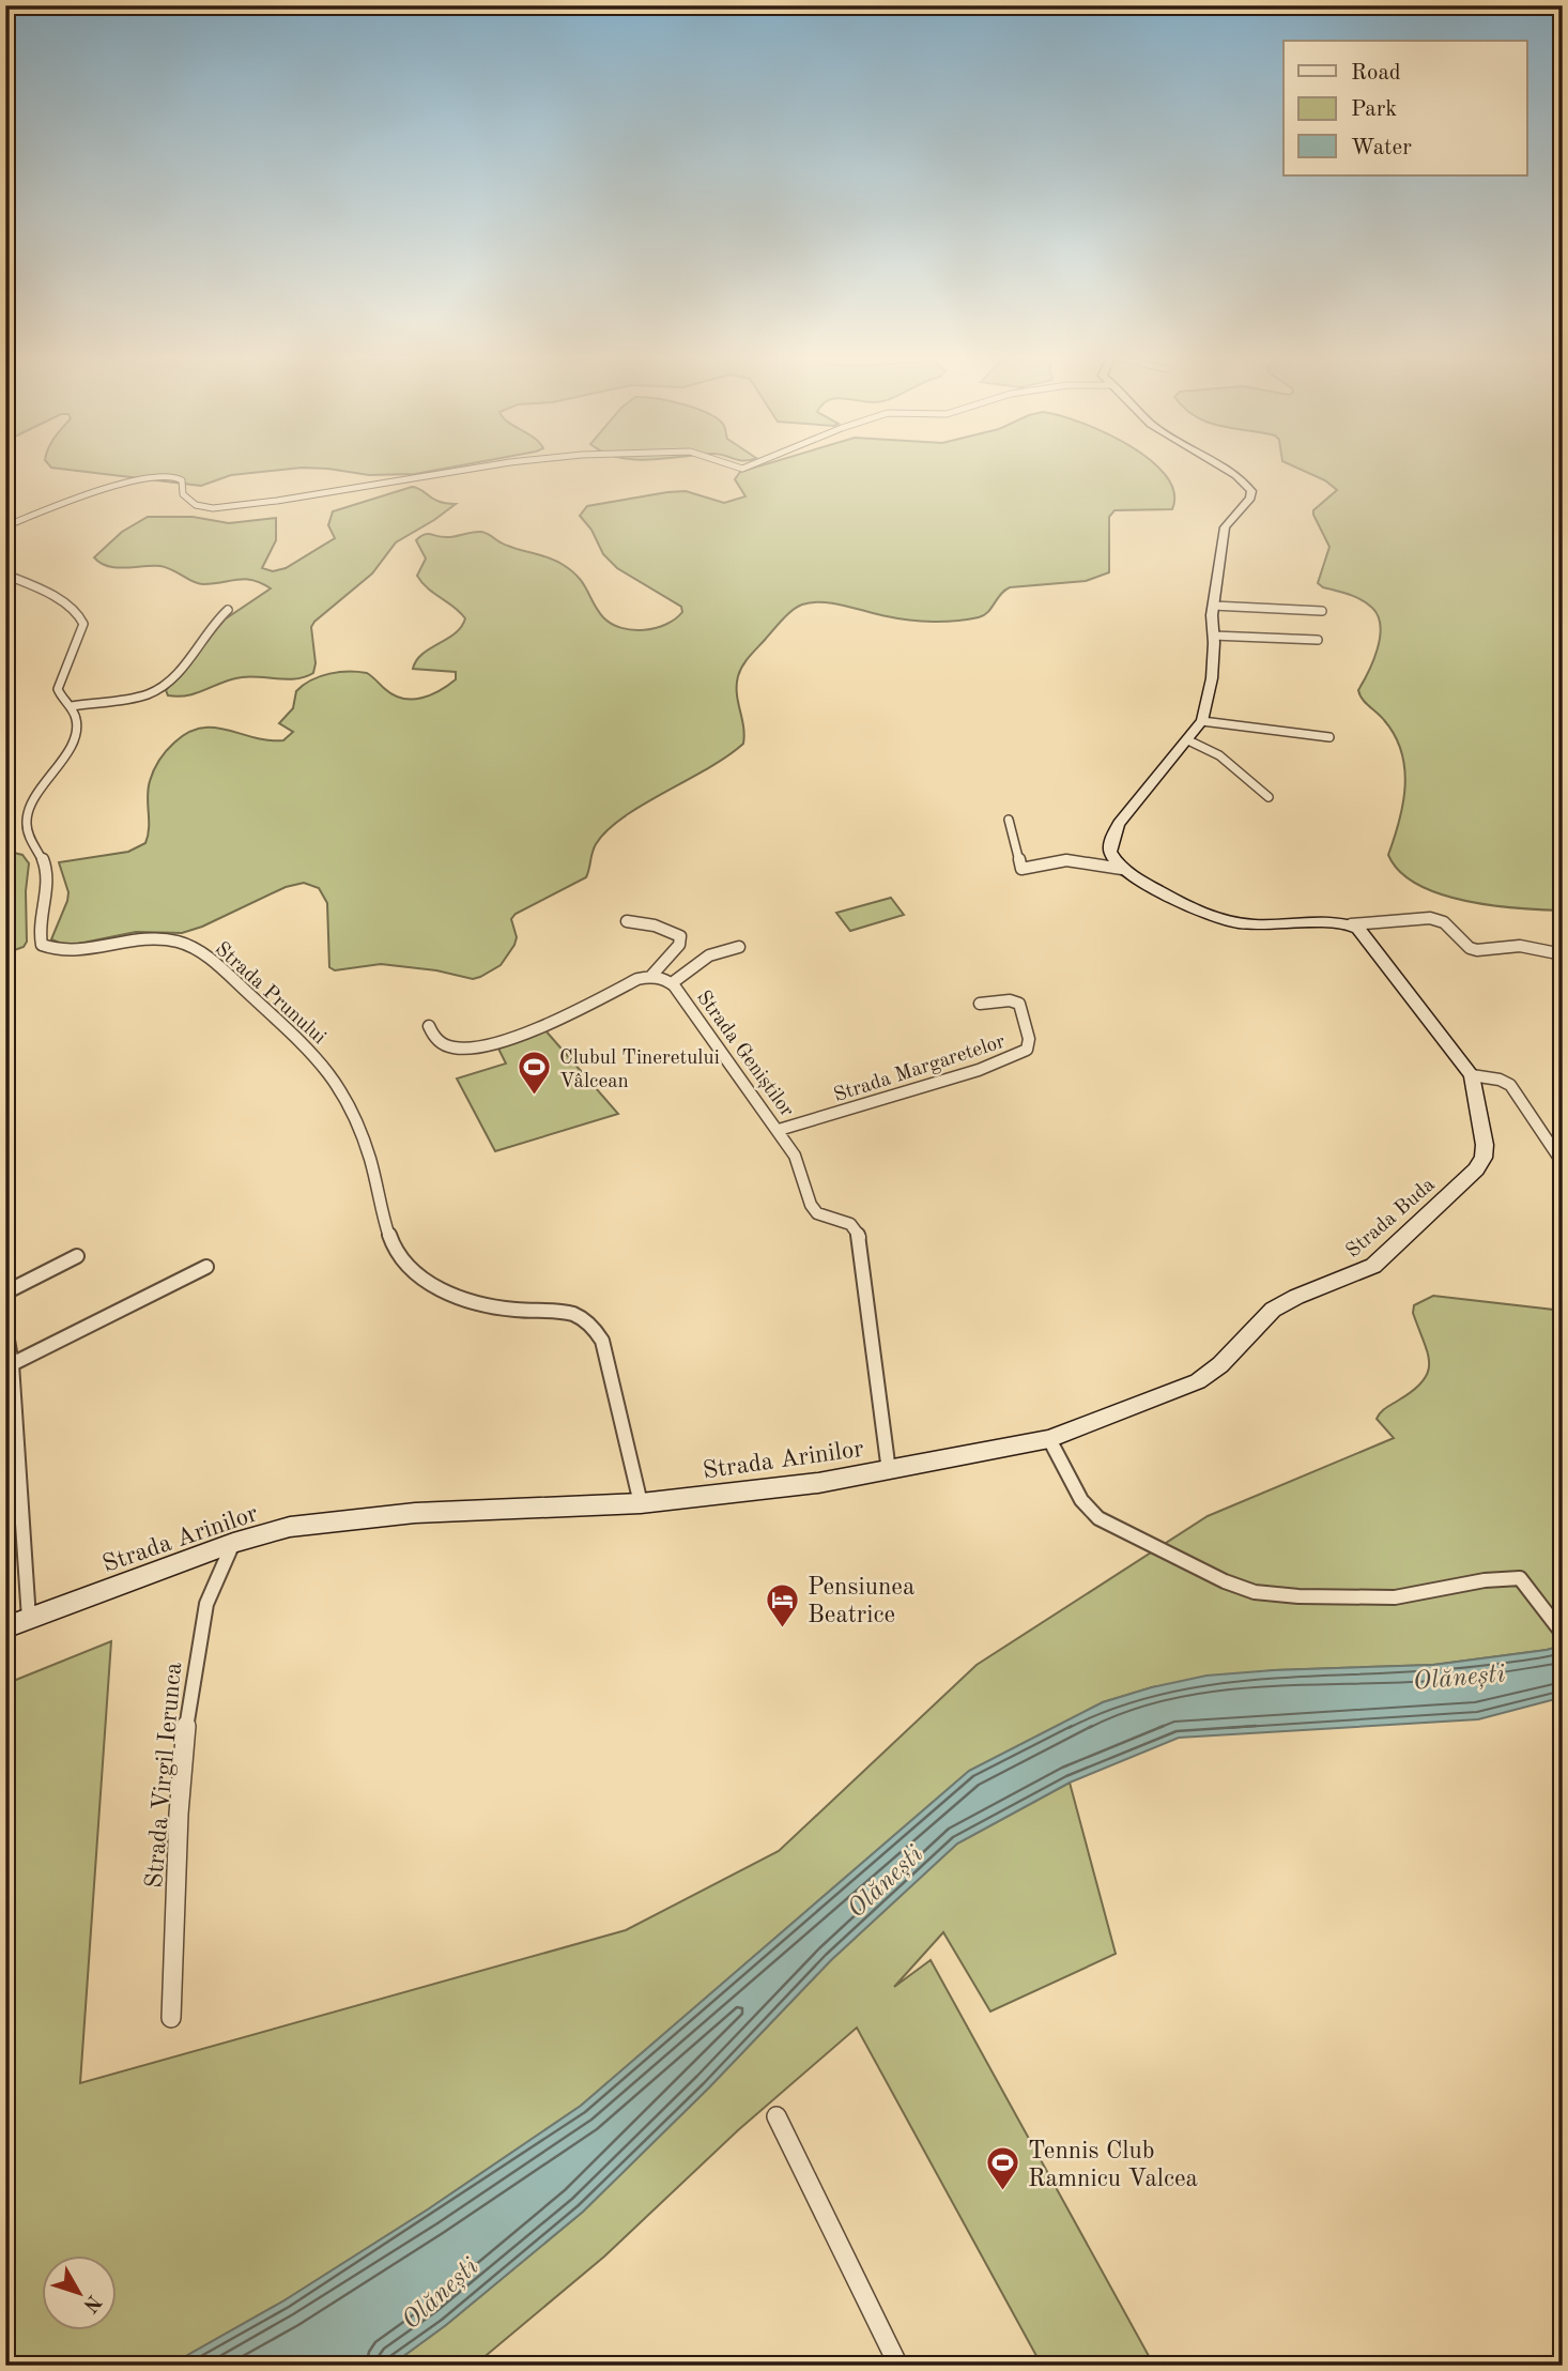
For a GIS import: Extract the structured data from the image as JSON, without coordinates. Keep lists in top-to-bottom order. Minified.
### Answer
{"streets":{"street":["Strada Prunului","Strada Geniștilor","Strada Margaretelor","Strada Buda","Strada Arinilor","Strada Virgil Ierunca"]},"crossings":[["Strada Prunului","Strada Arinilor"],["Strada Geniștilor","Strada Margaretelor"],["Strada Geniștilor","Strada Arinilor"],["Strada Buda","Strada Arinilor"],["Strada Arinilor","Strada Virgil Ierunca"]],"water":["Olănești"],"places":{"sports":["Clubul Tineretului Vâlcean","Tennis Club Ramnicu Valcea"],"hotel":["Pensiunea Beatrice"]},"legend":["Road","Park","Water"],"north":"bottom right"}
